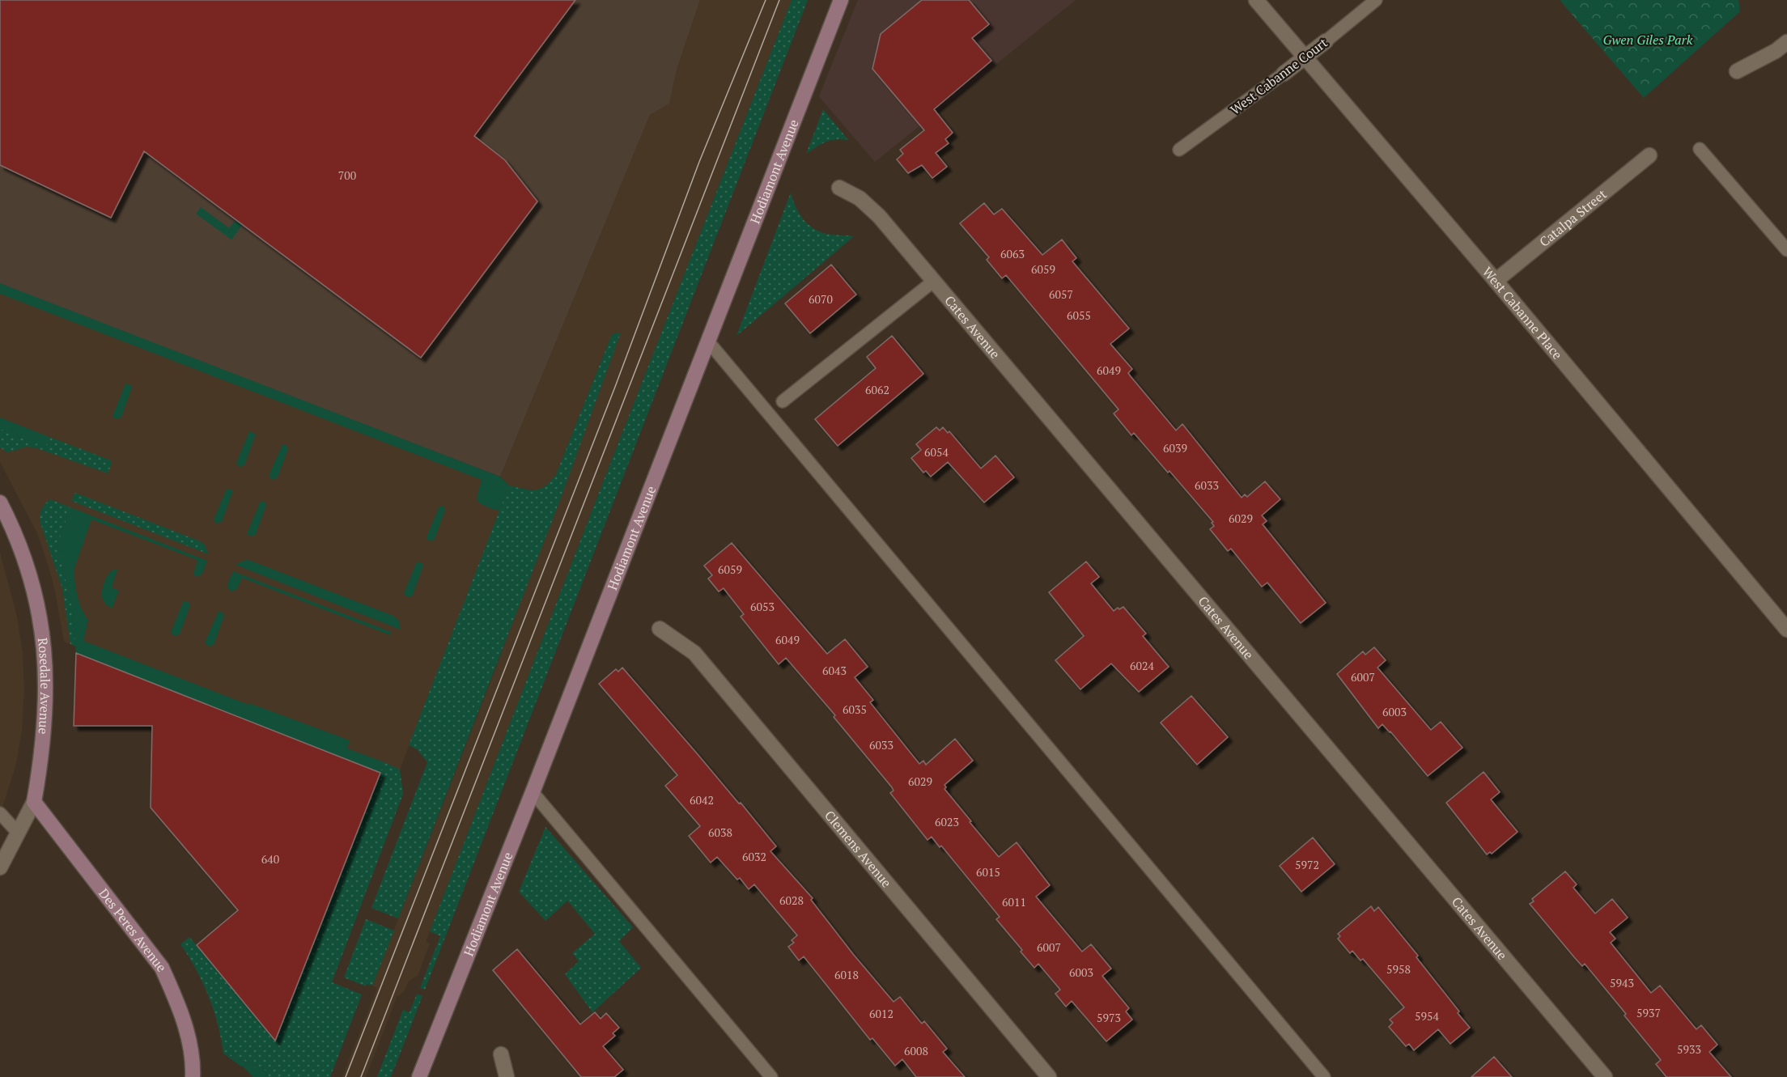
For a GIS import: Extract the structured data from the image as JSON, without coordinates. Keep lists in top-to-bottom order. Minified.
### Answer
{"streets":{"street":["West Cabanne Court","Hodiamont Avenue","Catalpa Street","West Cabanne Place","Cates Avenue","Rosedale Avenue","Clemens Avenue","Des Peres Avenue"]},"crossings":[["West Cabanne Court","West Cabanne Place"],["Catalpa Street","West Cabanne Place"],["Rosedale Avenue","Des Peres Avenue"]],"parks":["Gwen Giles Park"],"house_numbers":["700","6063","6059","6057","6070","6055","6049","6062","6039","6054","6033","6029","6059","6053","6049","6024","6043","6007","6035","6003","6033","6029","6042","6023","6038","6032","640","5972","6015","6028","6011","6007","5958","6003","6018","5943","5937","6012","5954","5973","5933","6008"]}
